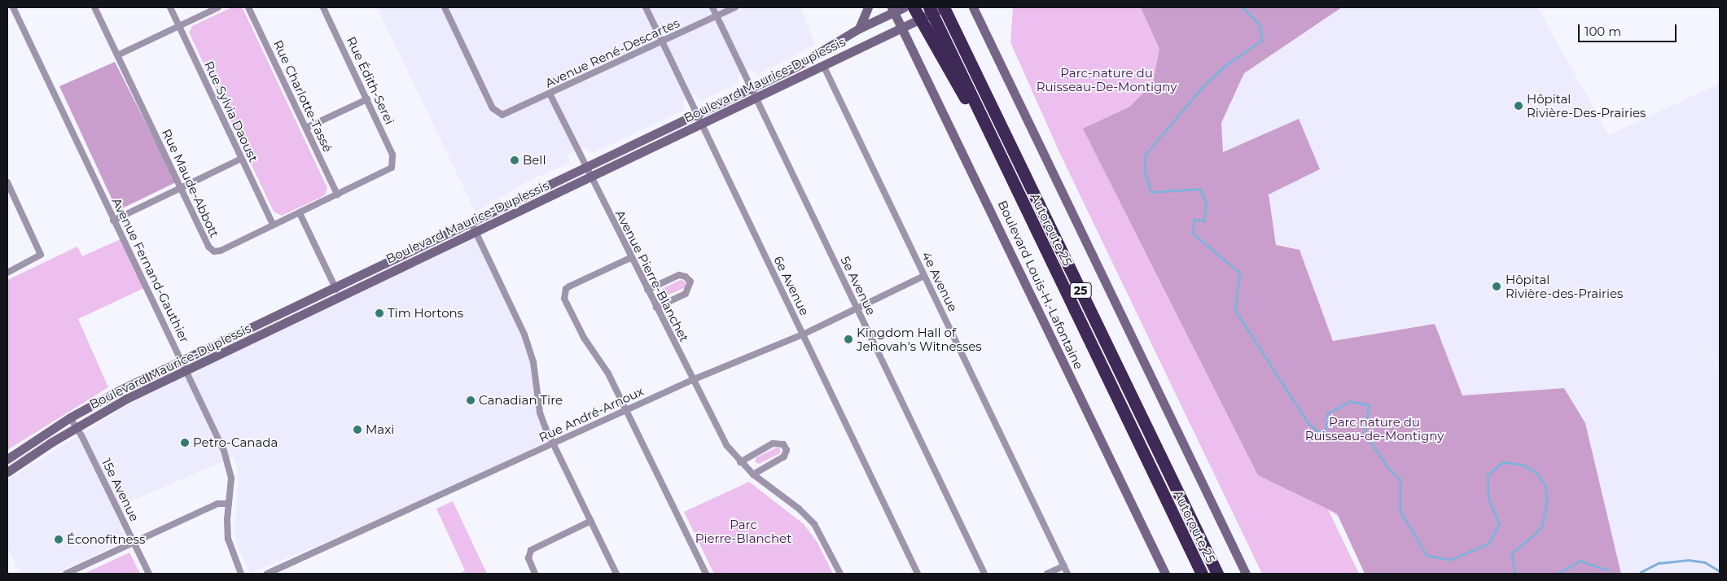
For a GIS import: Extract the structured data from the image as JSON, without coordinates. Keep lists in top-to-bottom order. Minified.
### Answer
{"streets":{"highway":["Autoroute 25","25"],"street":["Avenue René-Descartes","Boulevard Maurice-Duplessis","Rue Édith-Serei","Rue Charlotte-Tassé","Rue Sylvia Daoust","Rue Maude-Abbott","Avenue Fernand-Gauthier","Avenue Pierre-Blanchet","4e Avenue","Boulevard Louis-H.-Lafontaine","6e Avenue","5e Avenue","Rue André-Arnoux","15e Avenue"]},"crossings":[["Avenue René-Descartes","Avenue Pierre-Blanchet"],["Avenue René-Descartes","6e Avenue"],["Avenue René-Descartes","5e Avenue"],["Boulevard Maurice-Duplessis","Autoroute 25"],["Boulevard Maurice-Duplessis","Avenue Fernand-Gauthier"],["Boulevard Maurice-Duplessis","Avenue Pierre-Blanchet"],["Boulevard Maurice-Duplessis","4e Avenue"],["Boulevard Maurice-Duplessis","Boulevard Louis-H.-Lafontaine"],["Boulevard Maurice-Duplessis","6e Avenue"],["Boulevard Maurice-Duplessis","5e Avenue"],["Boulevard Maurice-Duplessis","15e Avenue"],["Rue Édith-Serei","Rue Maude-Abbott"],["Rue Charlotte-Tassé","Rue Maude-Abbott"],["Rue Sylvia Daoust","Rue Maude-Abbott"],["Avenue Pierre-Blanchet","Rue André-Arnoux"],["4e Avenue","Rue André-Arnoux"],["6e Avenue","Rue André-Arnoux"],["5e Avenue","Rue André-Arnoux"]],"parks":["Parc-nature du Ruisseau-De-Montigny","Parc nature du Ruisseau-de-Montigny","Parc Pierre-Blanchet"],"places":["Hôpital Rivière-Des-Prairies","Bell","Hôpital Rivière-des-Prairies","Tim Hortons","Kingdom Hall of Jehovah's Witnesses","Canadian Tire","Maxi","Petro-Canada","Éconofitness"],"scale_bar":"100 m"}
